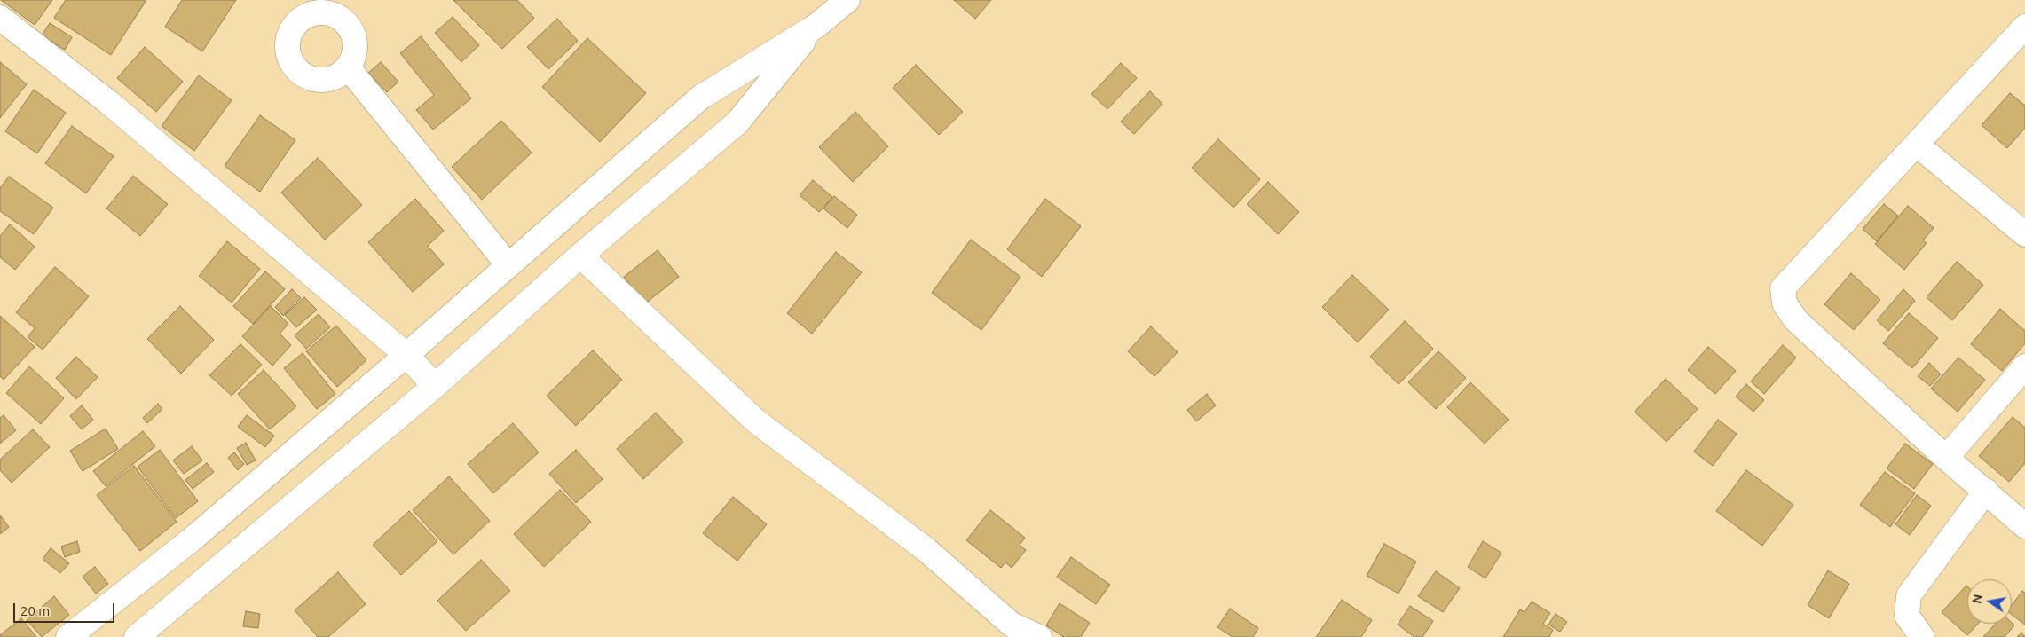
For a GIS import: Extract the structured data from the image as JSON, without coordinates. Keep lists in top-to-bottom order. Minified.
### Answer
{"scale_bar":"20 m","north":"left"}
